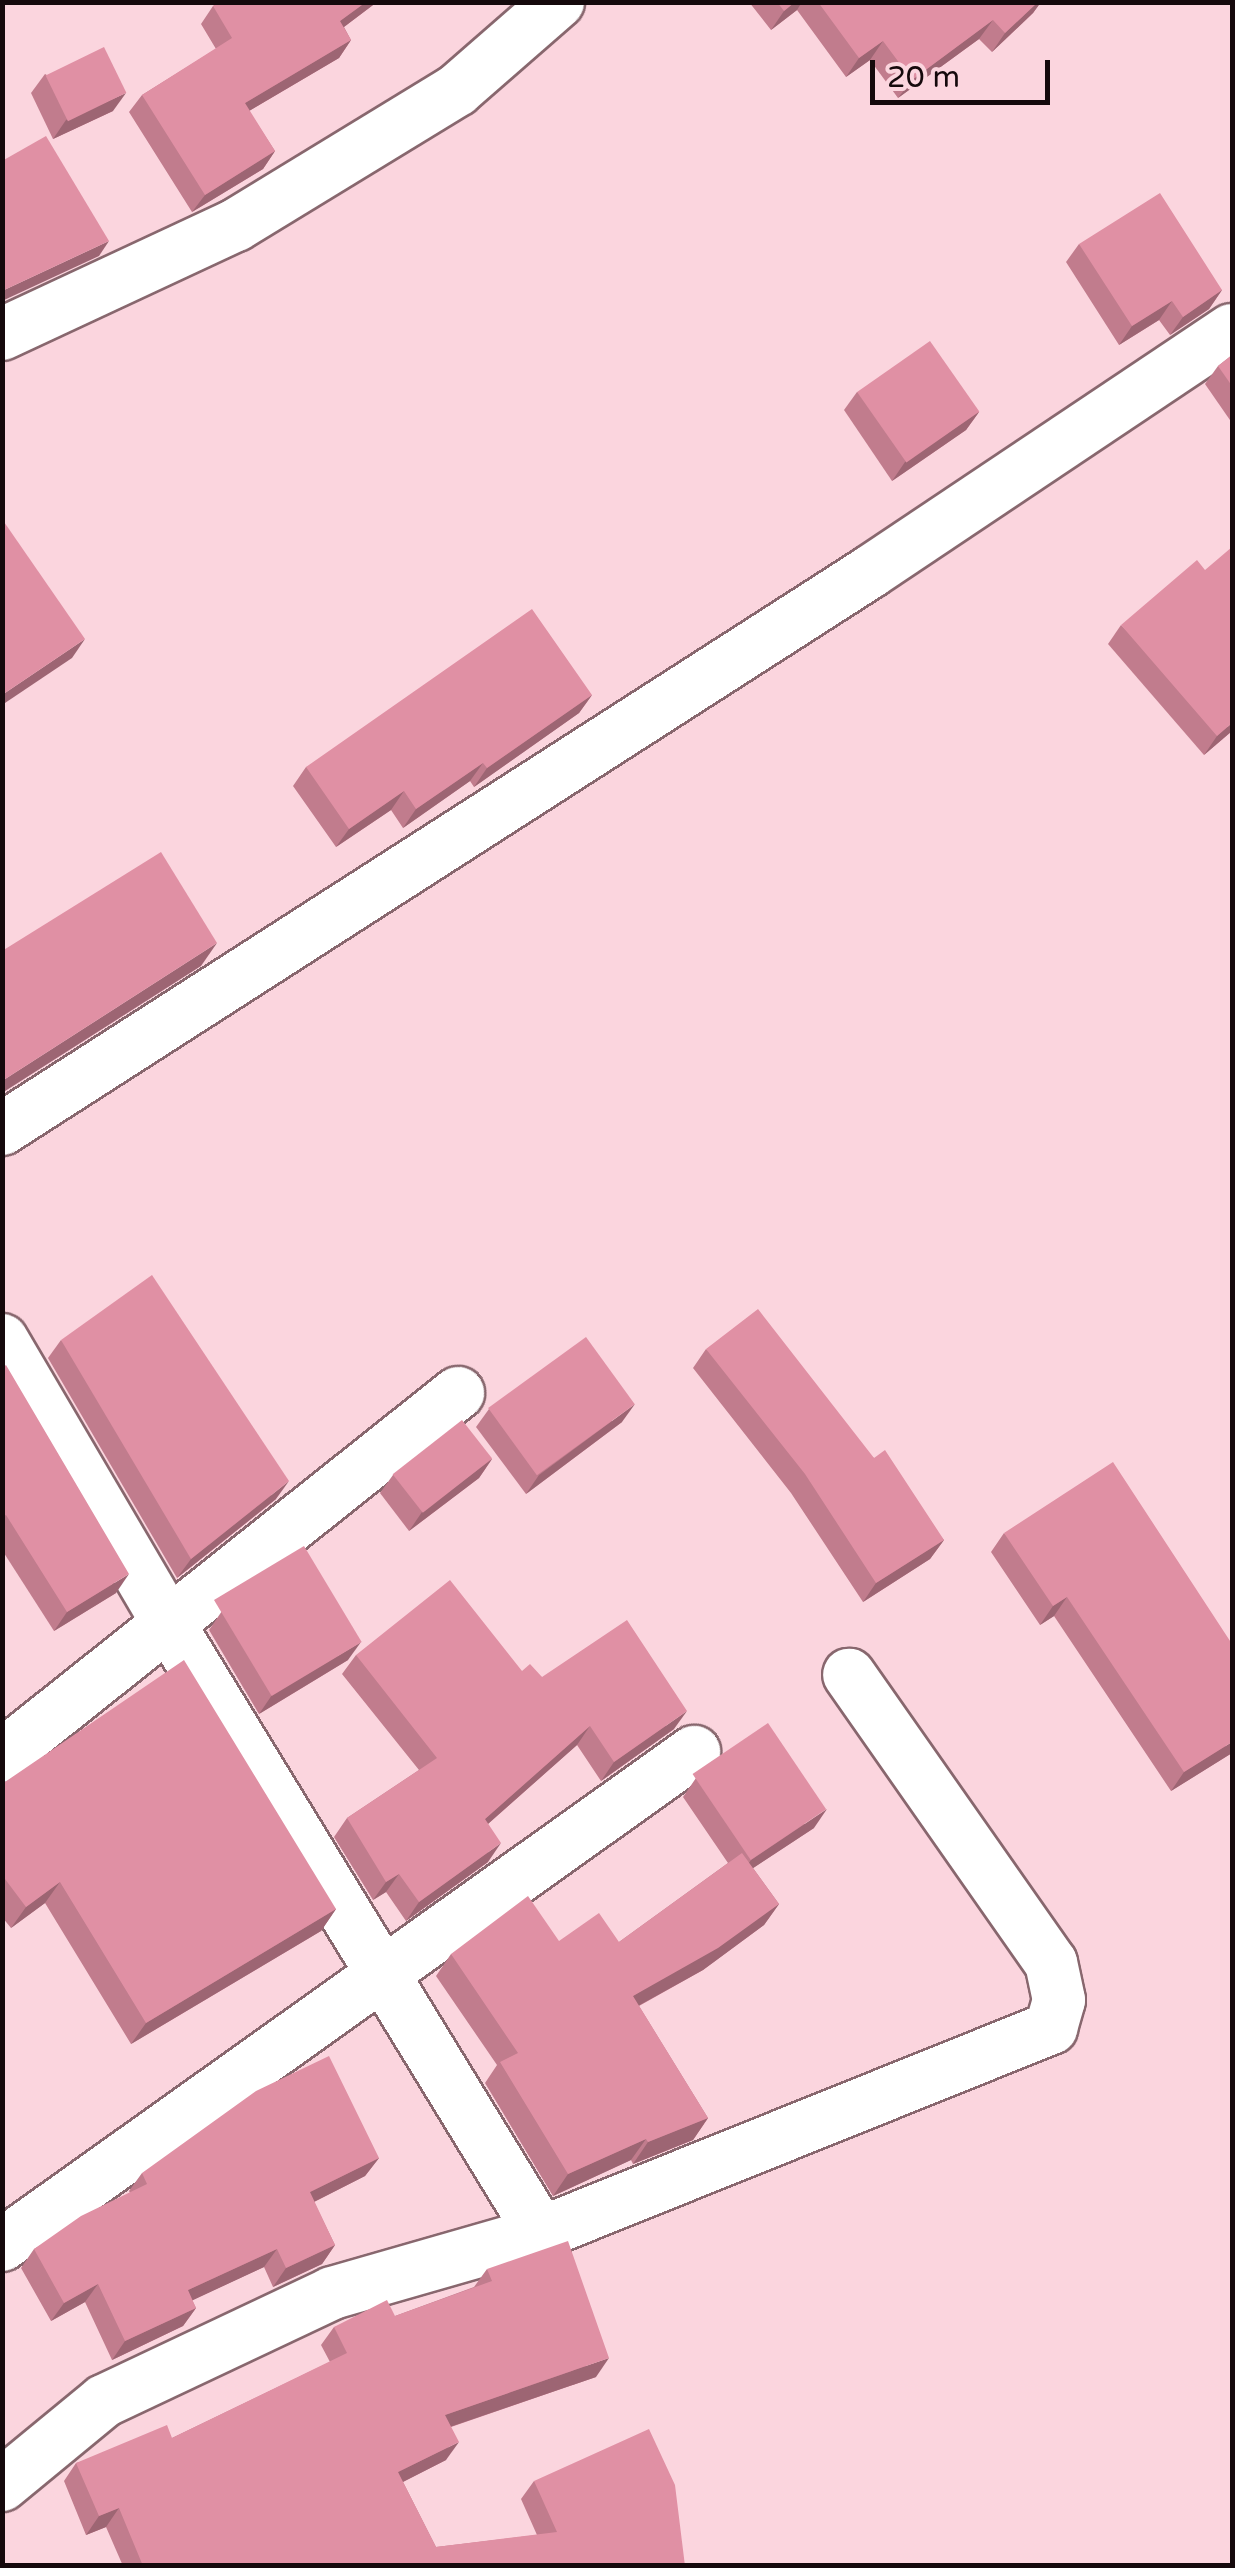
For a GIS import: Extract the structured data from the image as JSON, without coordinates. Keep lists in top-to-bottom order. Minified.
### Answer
{"scale_bar":"20 m"}
